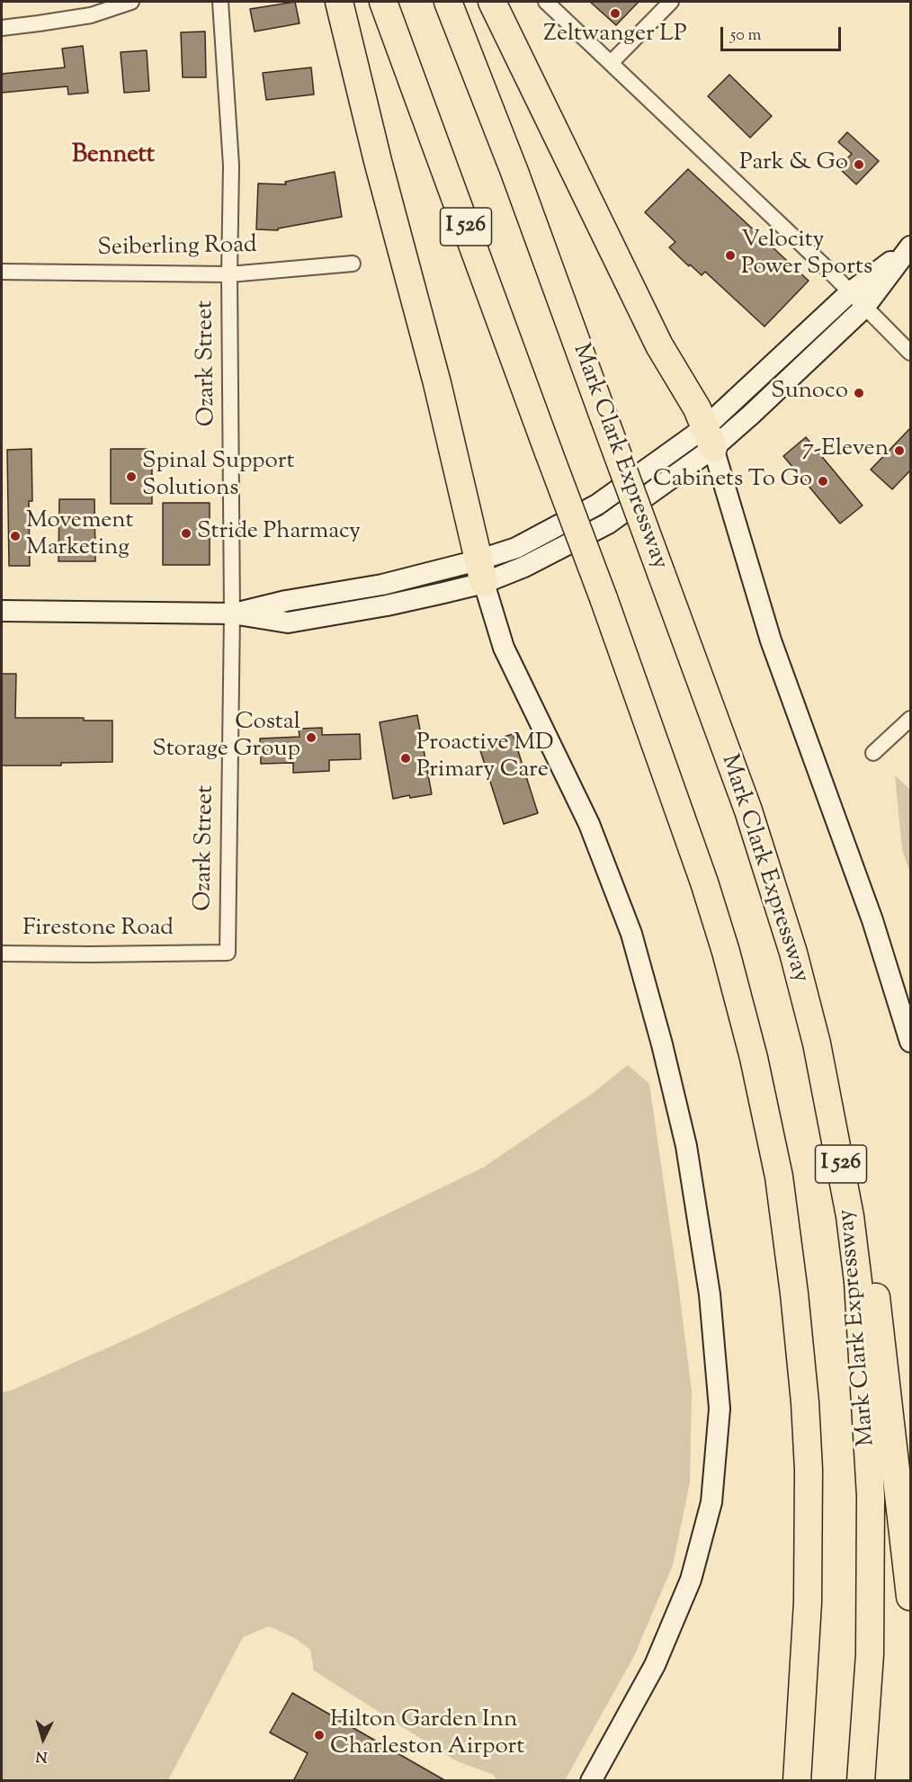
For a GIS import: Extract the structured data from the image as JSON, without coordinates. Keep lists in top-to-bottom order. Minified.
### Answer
{"streets":{"highway":["I 526","Mark Clark Expressway"],"street":["Seiberling Road","Ozark Street","Firestone Road"]},"crossings":[["Seiberling Road","Ozark Street"],["Ozark Street","Firestone Road"]],"districts":["Bennett"],"places":["Zeltwanger LP","Park & Go","Velocity Power Sports","Sunoco","7-Eleven","Spinal Support Solutions","Cabinets To Go","Stride Pharmacy","Movement Marketing","Costal Storage Group","Proactive MD Primary Care","Hilton Garden Inn Charleston Airport"],"scale_bar":"50 m","north":"bottom"}
